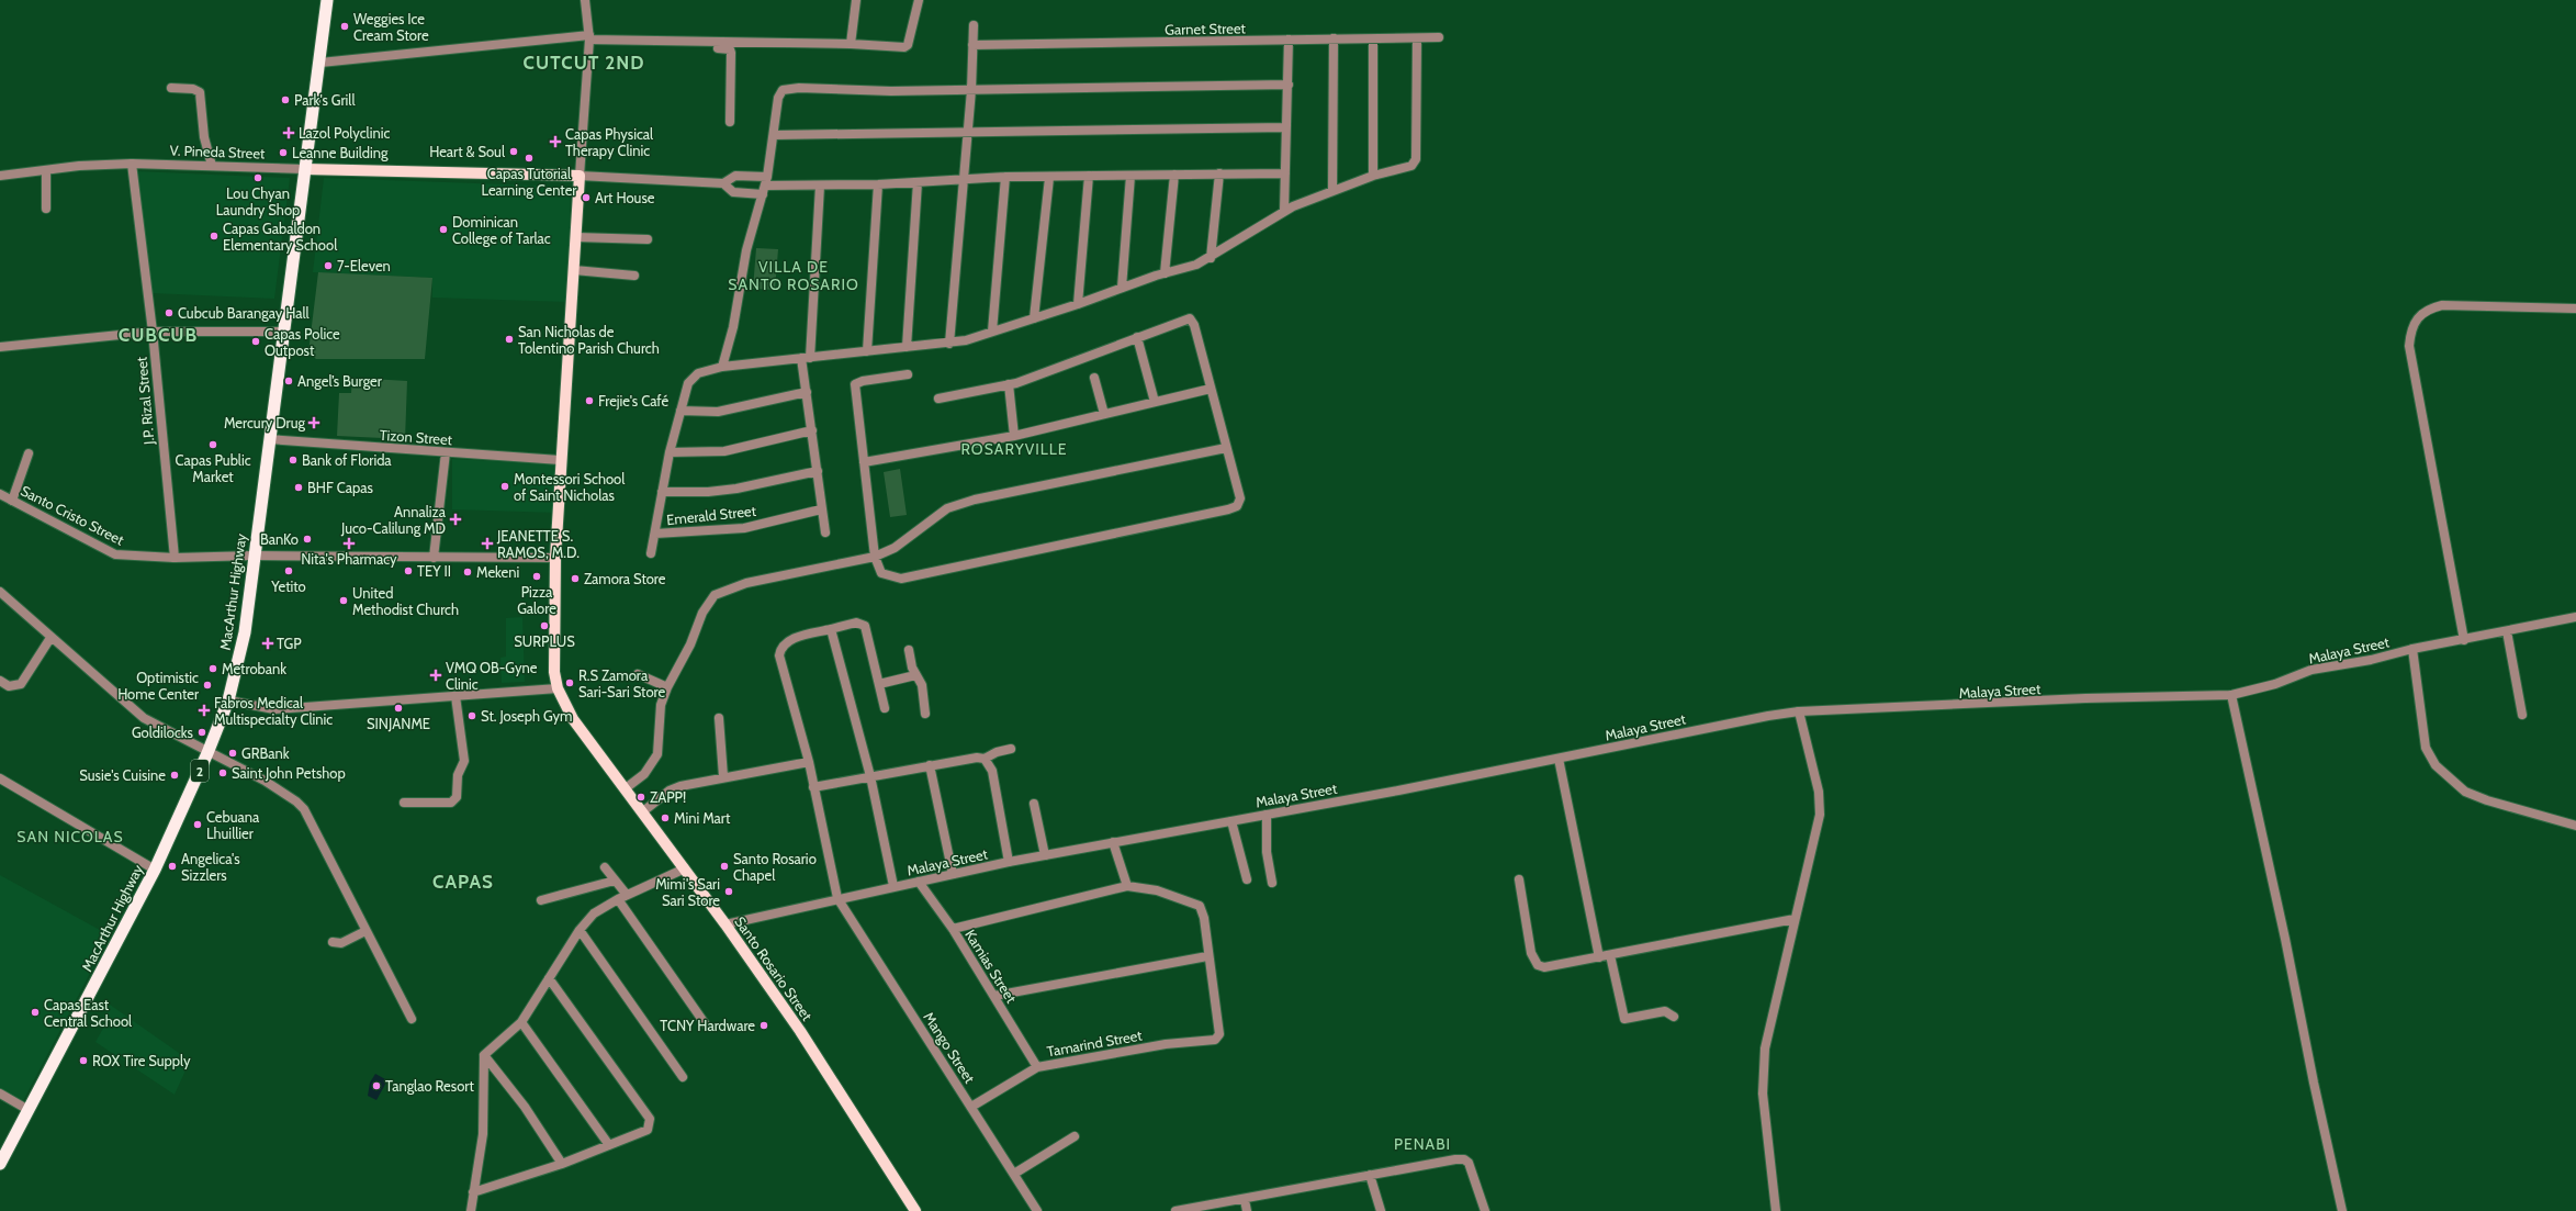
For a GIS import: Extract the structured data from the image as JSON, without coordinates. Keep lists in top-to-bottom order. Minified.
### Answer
{"streets":{"highway":["MacArthur Highway","2"],"main road":["V. Pineda Street","Santo Rosario Street"],"street":["Garnet Street","J.P. Rizal Street","Tizon Street","Santo Cristo Street","Emerald Street","Malaya Street","Kamias Street","Tamarind Street","Mango Street"]},"crossings":[["V. Pineda Street","J.P. Rizal Street"],["V. Pineda Street","MacArthur Highway"],["V. Pineda Street","Santo Rosario Street"],["J.P. Rizal Street","Santo Cristo Street"],["Tizon Street","MacArthur Highway"],["Tizon Street","Santo Rosario Street"],["Santo Cristo Street","MacArthur Highway"],["Santo Cristo Street","Santo Rosario Street"],["Malaya Street","Kamias Street"],["Malaya Street","Santo Rosario Street"],["Malaya Street","Mango Street"],["Kamias Street","Tamarind Street"],["Tamarind Street","Mango Street"]],"districts":["CUTCUT 2ND","VILLA DE SANTO ROSARIO","CUBCUB","ROSARYVILLE","SAN NICOLAS","CAPAS","PENABI"],"places":{"other":["Weggies Ice Cream Store","Park's Grill","Heart & Soul","Leanne Building","Capas Tutorial Learning Center","Lou Chyan Laundry Shop","Art House","Dominican College of Tarlac","Capas Gabaldon Elementary School","7-Eleven","Cubcub Barangay Hall","San Nicholas de Tolentino Parish Church","Capas Police Outpost","Angel’s Burger","Frejie's Café","Capas Public Market","Bank of Florida","Montessori School of Saint Nicholas","BHF Capas","BanKo","Yetito","TEY II","Mekeni","Pizza Galore","Zamora Store","United Methodist Church","SURPLUS","Metrobank","R.S Zamora Sari-Sari Store","Optimistic Home Center","SINJANME","St. Joseph Gym","Goldilocks","GRBank","Saint John Petshop","Susie's Cuisine","ZAPP!","Mini Mart","Cebuana Lhuillier","Angelica's Sizzlers","Santo Rosario Chapel","Mimi's Sari Sari Store","Capas East Central School","TCNY Hardware","ROX Tire Supply","Tanglao Resort"],"health":["Lazol Polyclinic","Capas Physical Therapy Clinic","Mercury Drug","Annaliza Juco-Calilung MD","Nita's Pharmacy","JEANETTE S. RAMOS, M.D.","TGP","VMQ OB-Gyne Clinic","Fabros Medical Multispecialty Clinic"]}}
